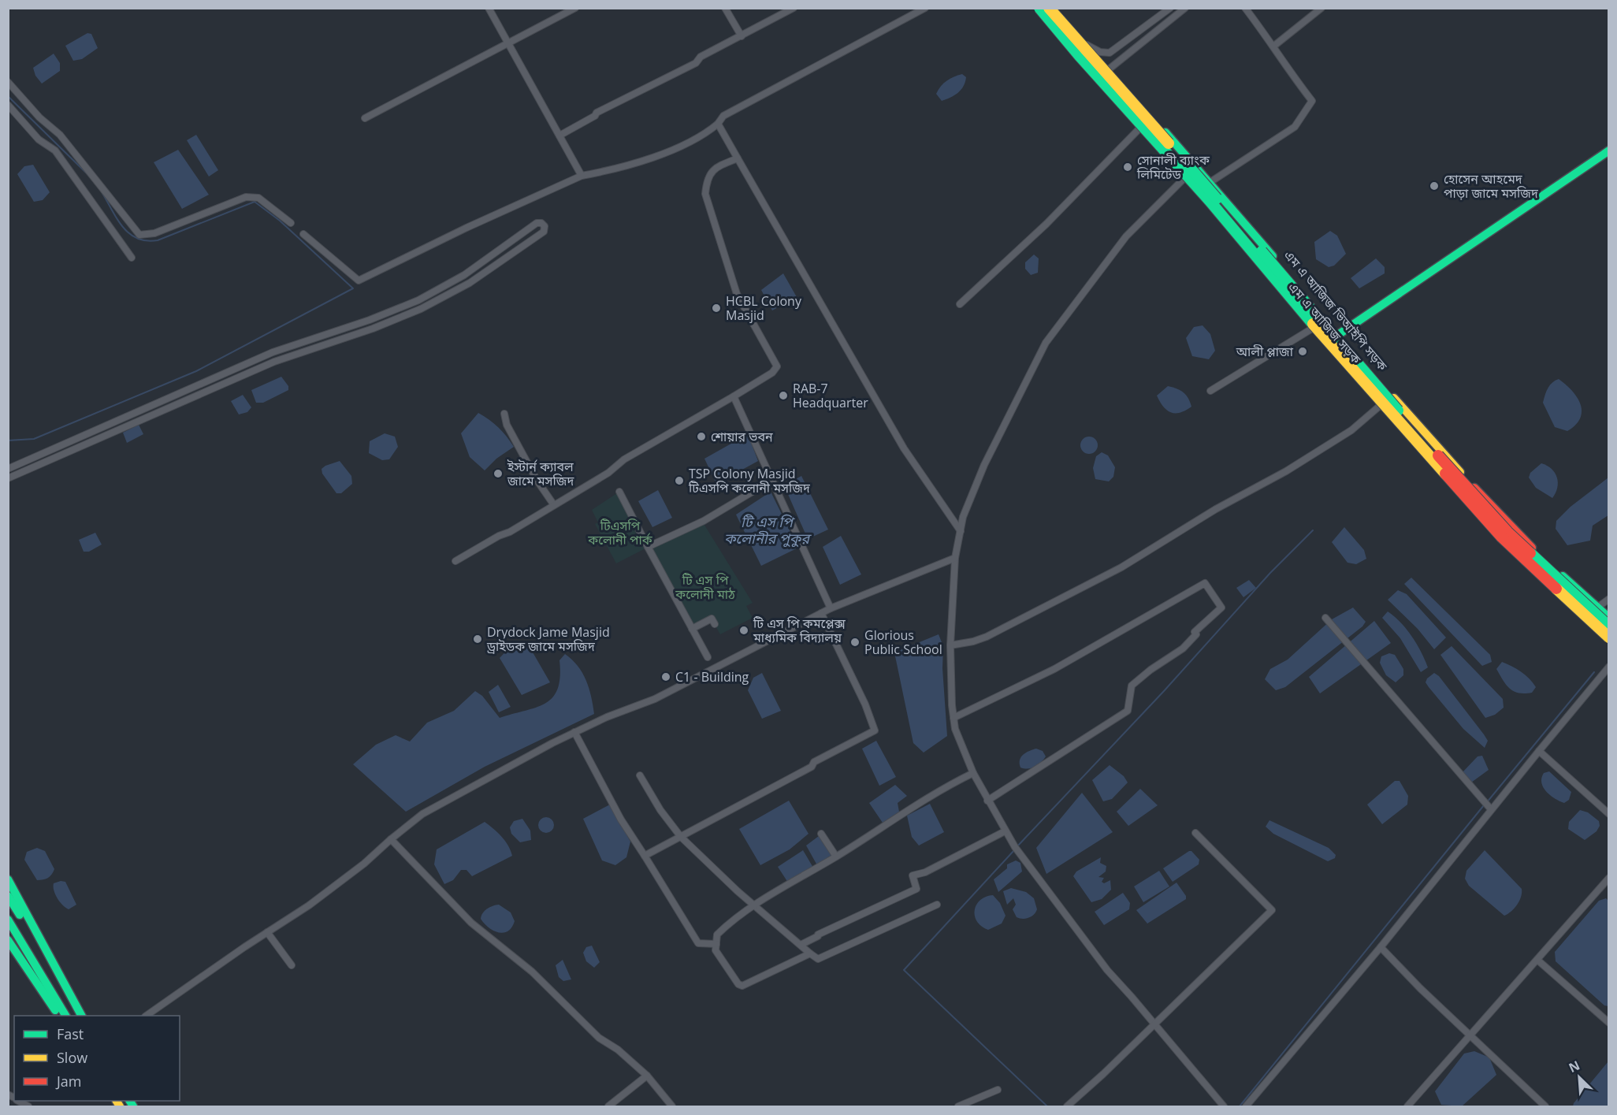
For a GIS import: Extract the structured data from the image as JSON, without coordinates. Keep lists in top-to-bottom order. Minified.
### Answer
{"streets":{"main road":["এম এ আজিজ ভিআইপি সড়ক","এম এ আজিজ সড়ক"]},"water":["টি এস পি কলোনীর পুকুর"],"parks":["টিএসপি কলোনী পার্ক","টি এস পি কলোনী মাঠ"],"places":["সোনালী ব্যাংক লিমিটেড","হোসেন আহমেদ পাড়া জামে মসজিদ","HCBL Colony Masjid","আলী প্লাজা","RAB-7 Headquarter","শোয়ার ভবন","ইস্টার্ন ক্যাবল জামে মসজিদ","TSP Colony Masjid টিএসপি কলোনী মসজিদ","টি এস পি কমপ্লেক্স মাধ্যমিক বিদ্যালয়","Drydock Jame Masjid ড্রাইডক জামে মসজিদ","Glorious Public School","C1 - Building"],"legend":["Fast","Slow","Jam"],"north":"top left"}
